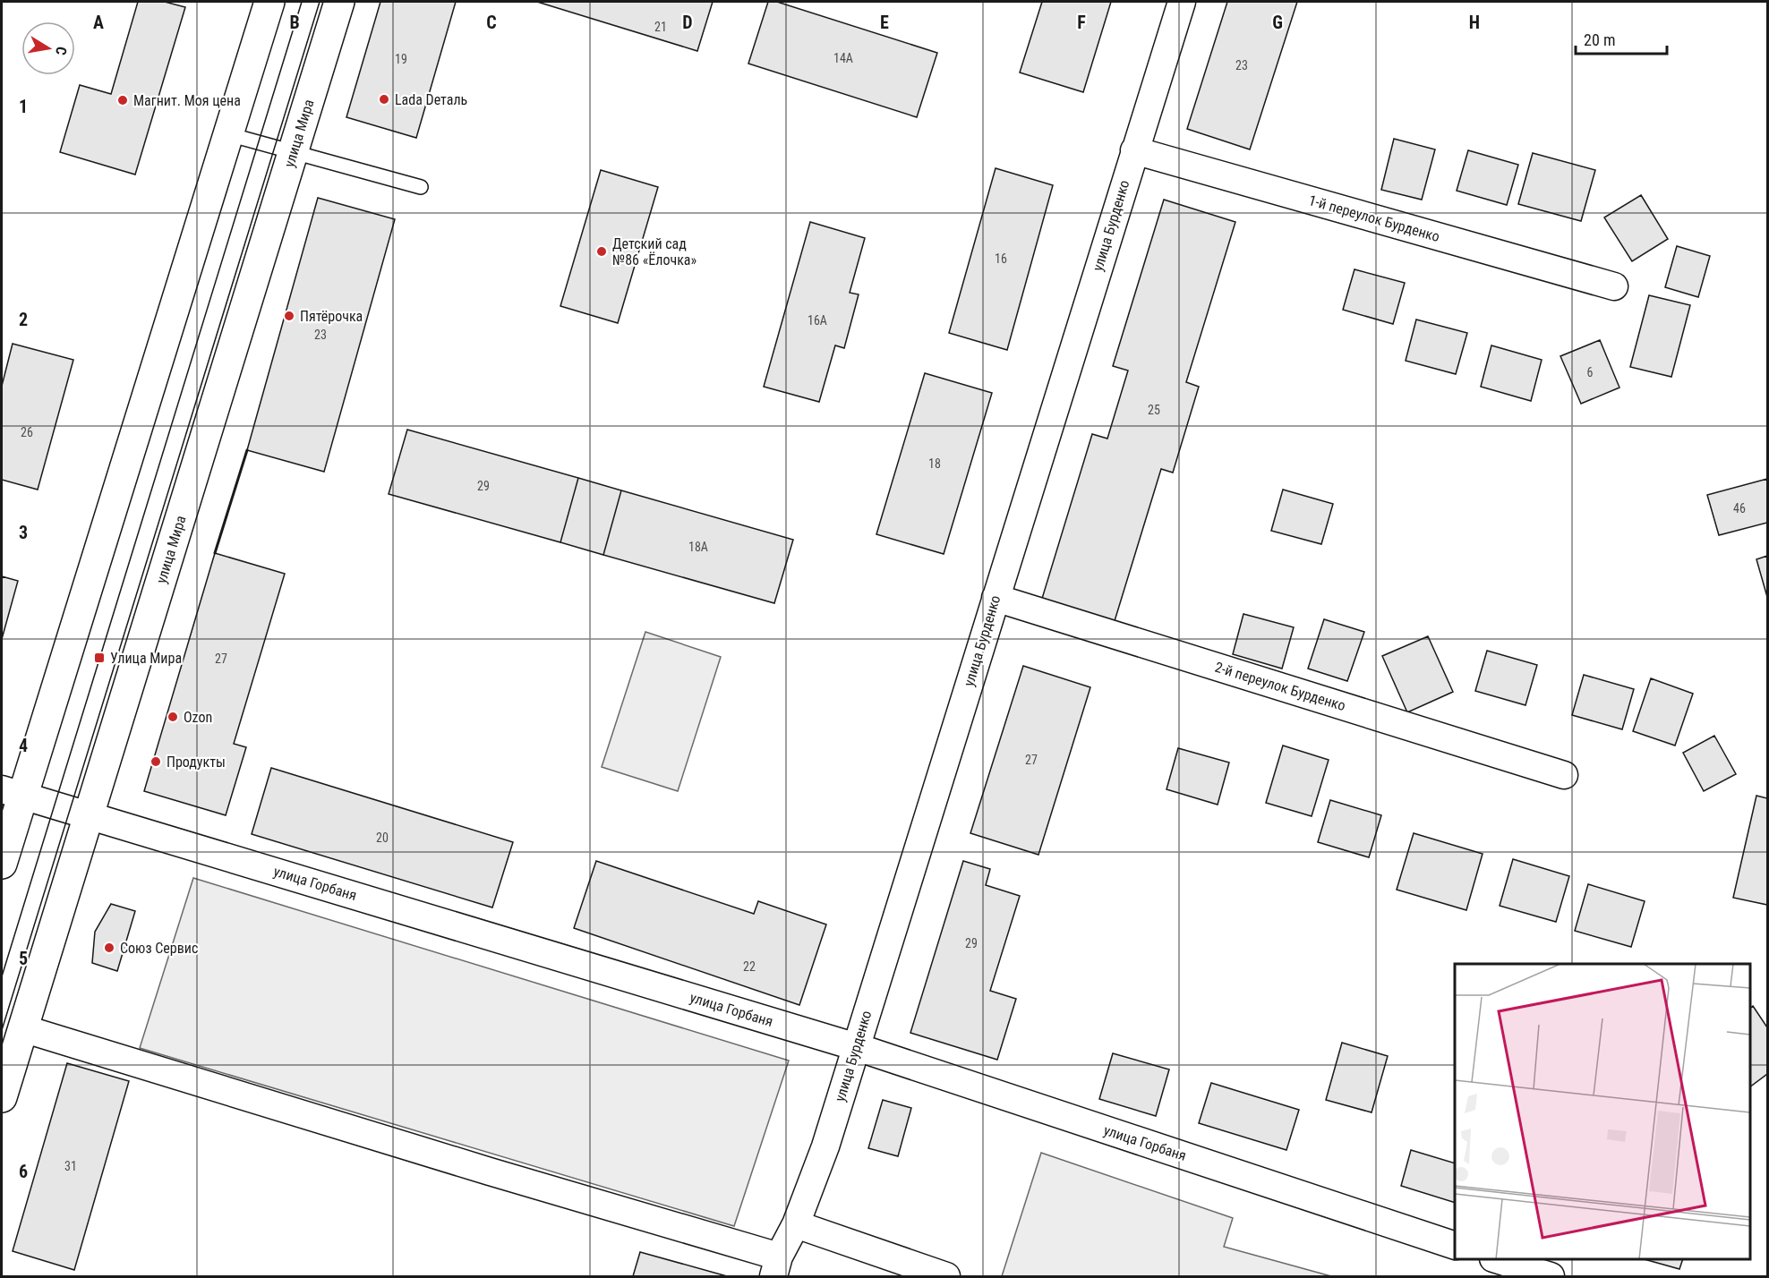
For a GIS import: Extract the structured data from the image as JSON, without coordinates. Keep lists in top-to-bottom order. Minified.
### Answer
{"streets":{"street":["улица Мира","1-й переулок Бурденко","улица Бурденко","2-й переулок Бурденко","улица Горбаня"]},"crossings":[["улица Мира","улица Горбаня"],["1-й переулок Бурденко","улица Бурденко"],["улица Бурденко","2-й переулок Бурденко"],["улица Бурденко","улица Горбаня"]],"places":{"other":["Lada Dеталь","Магнит. Моя цена","Детский сад №86 «Ёлочка»","Пятёрочка","Ozon","Продукты","Союз Сервис"],"transit":["Улица Мира"]},"house_numbers":["21","14А","19","23","16","16А","23","6","25","26","18","29","46","18А","27","27","20","29","22","31"],"scale_bar":"20 m","north":"right","grid":{"columns":["A","B","C","D","E","F","G","H"],"rows":["1","2","3","4","5","6"]}}
